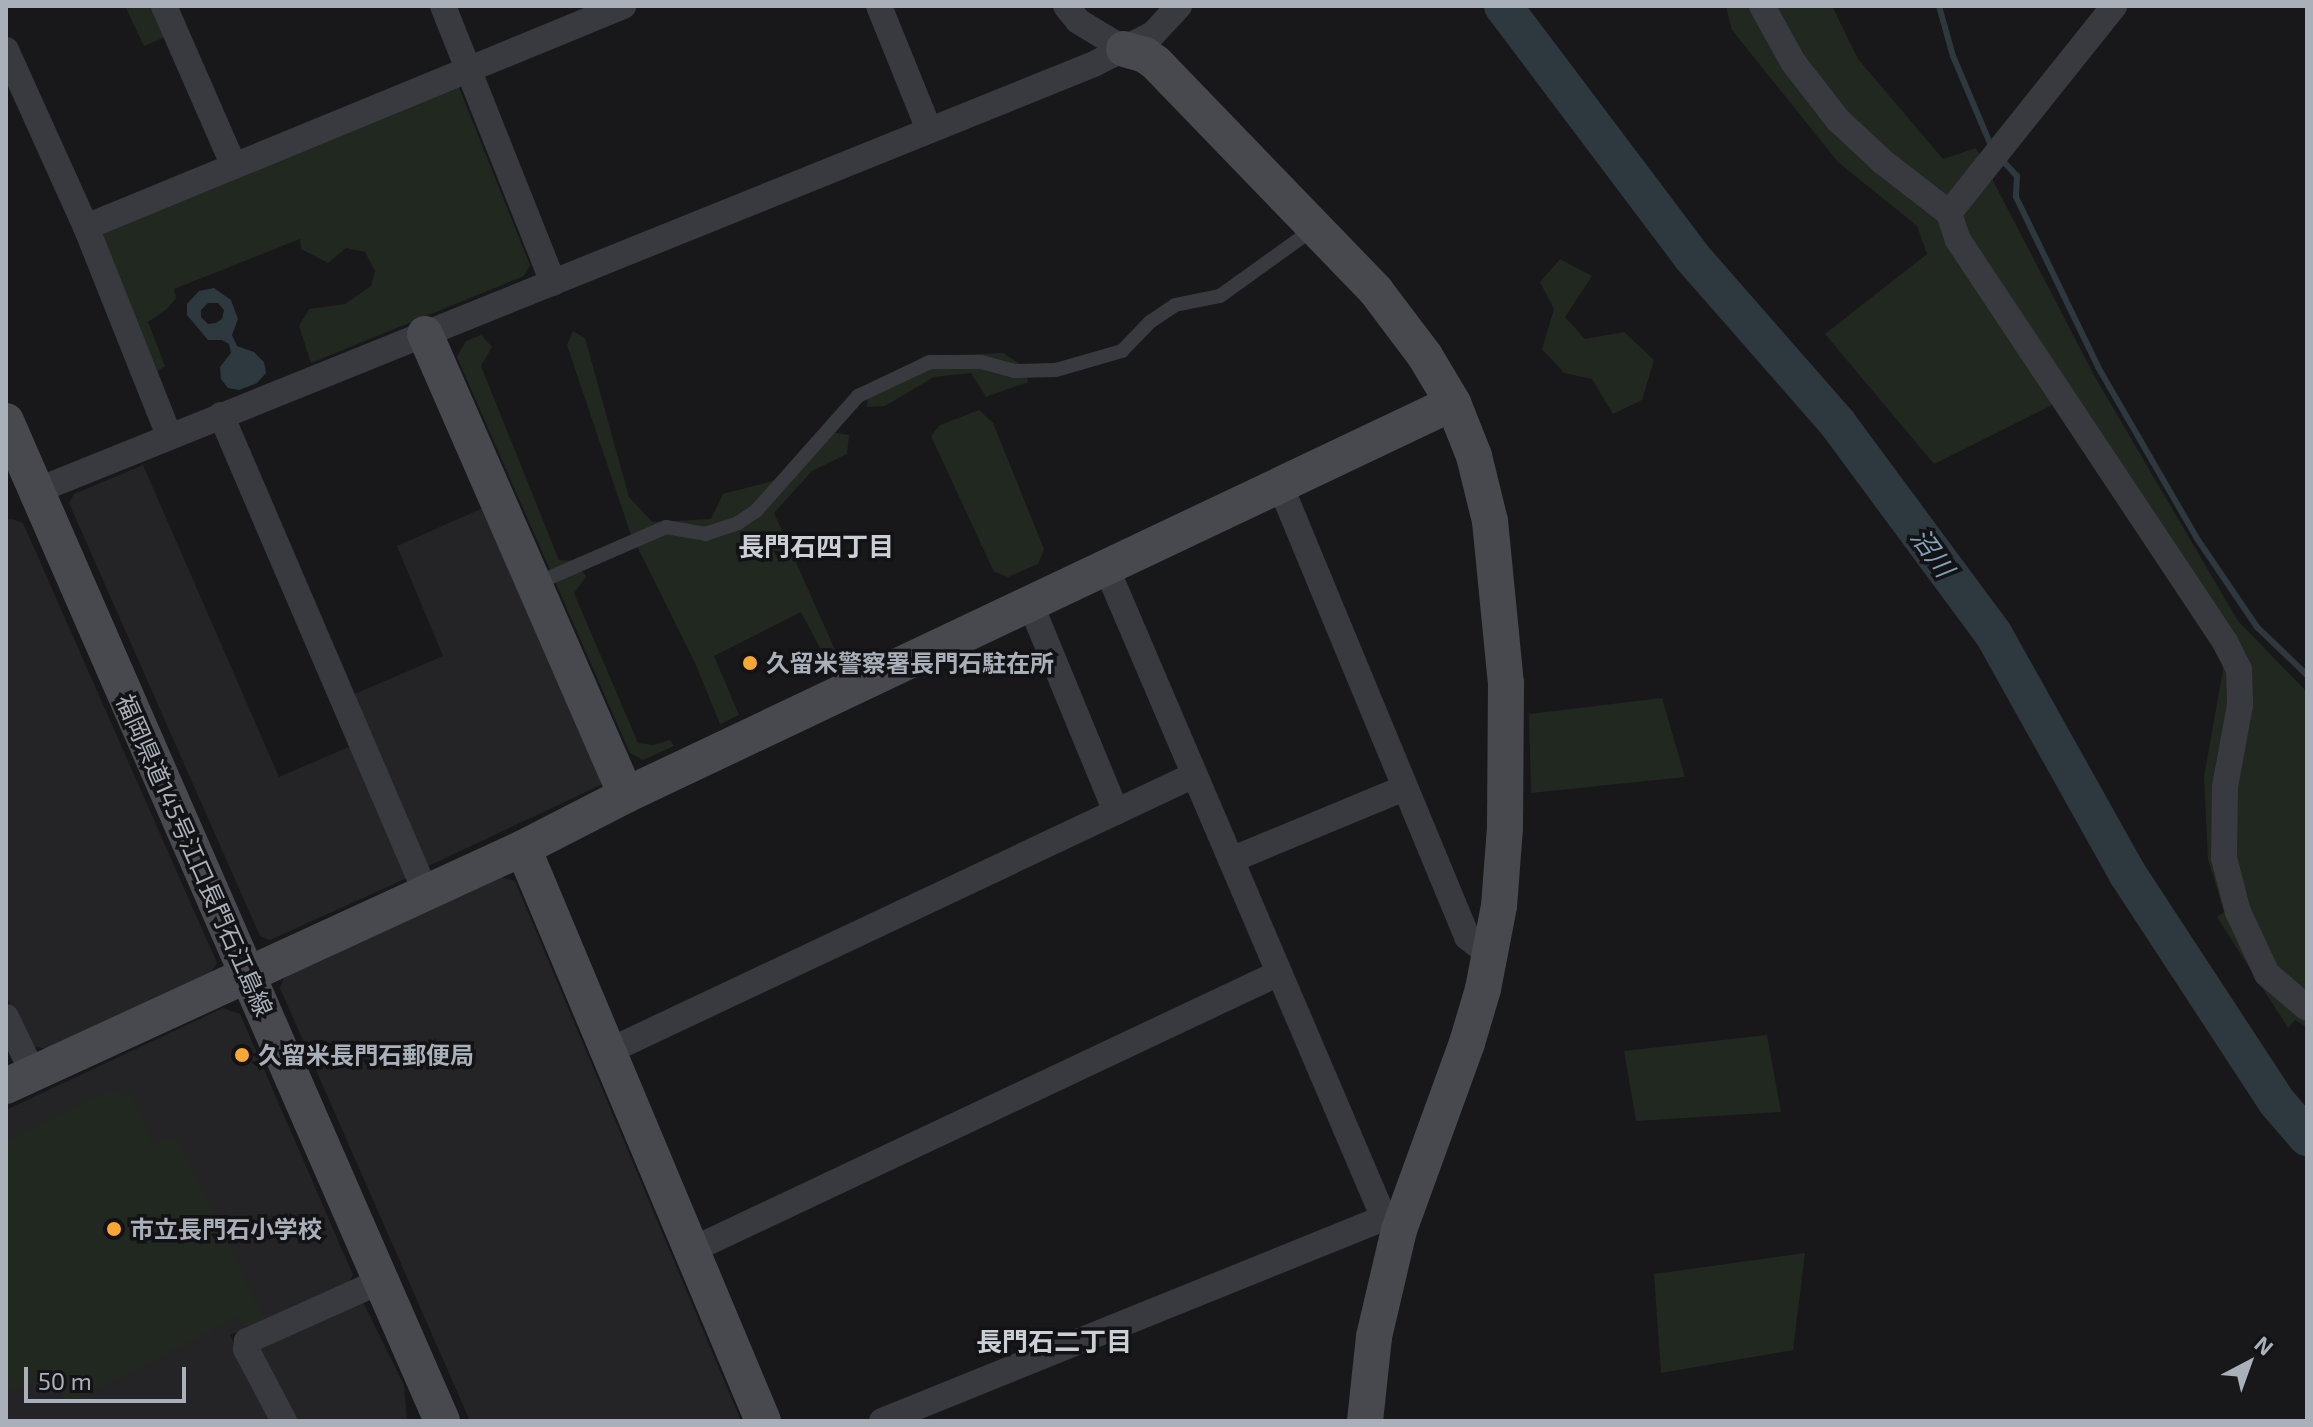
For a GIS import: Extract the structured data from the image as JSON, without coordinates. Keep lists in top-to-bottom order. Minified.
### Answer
{"streets":{"street":["福岡県道145号江口長門石江島線"]},"districts":["長門石四丁目","長門石二丁目"],"water":["沼川"],"places":["久留米警察署長門石駐在所","久留米長門石郵便局","市立長門石小学校"],"scale_bar":"50 m","north":"top right"}
